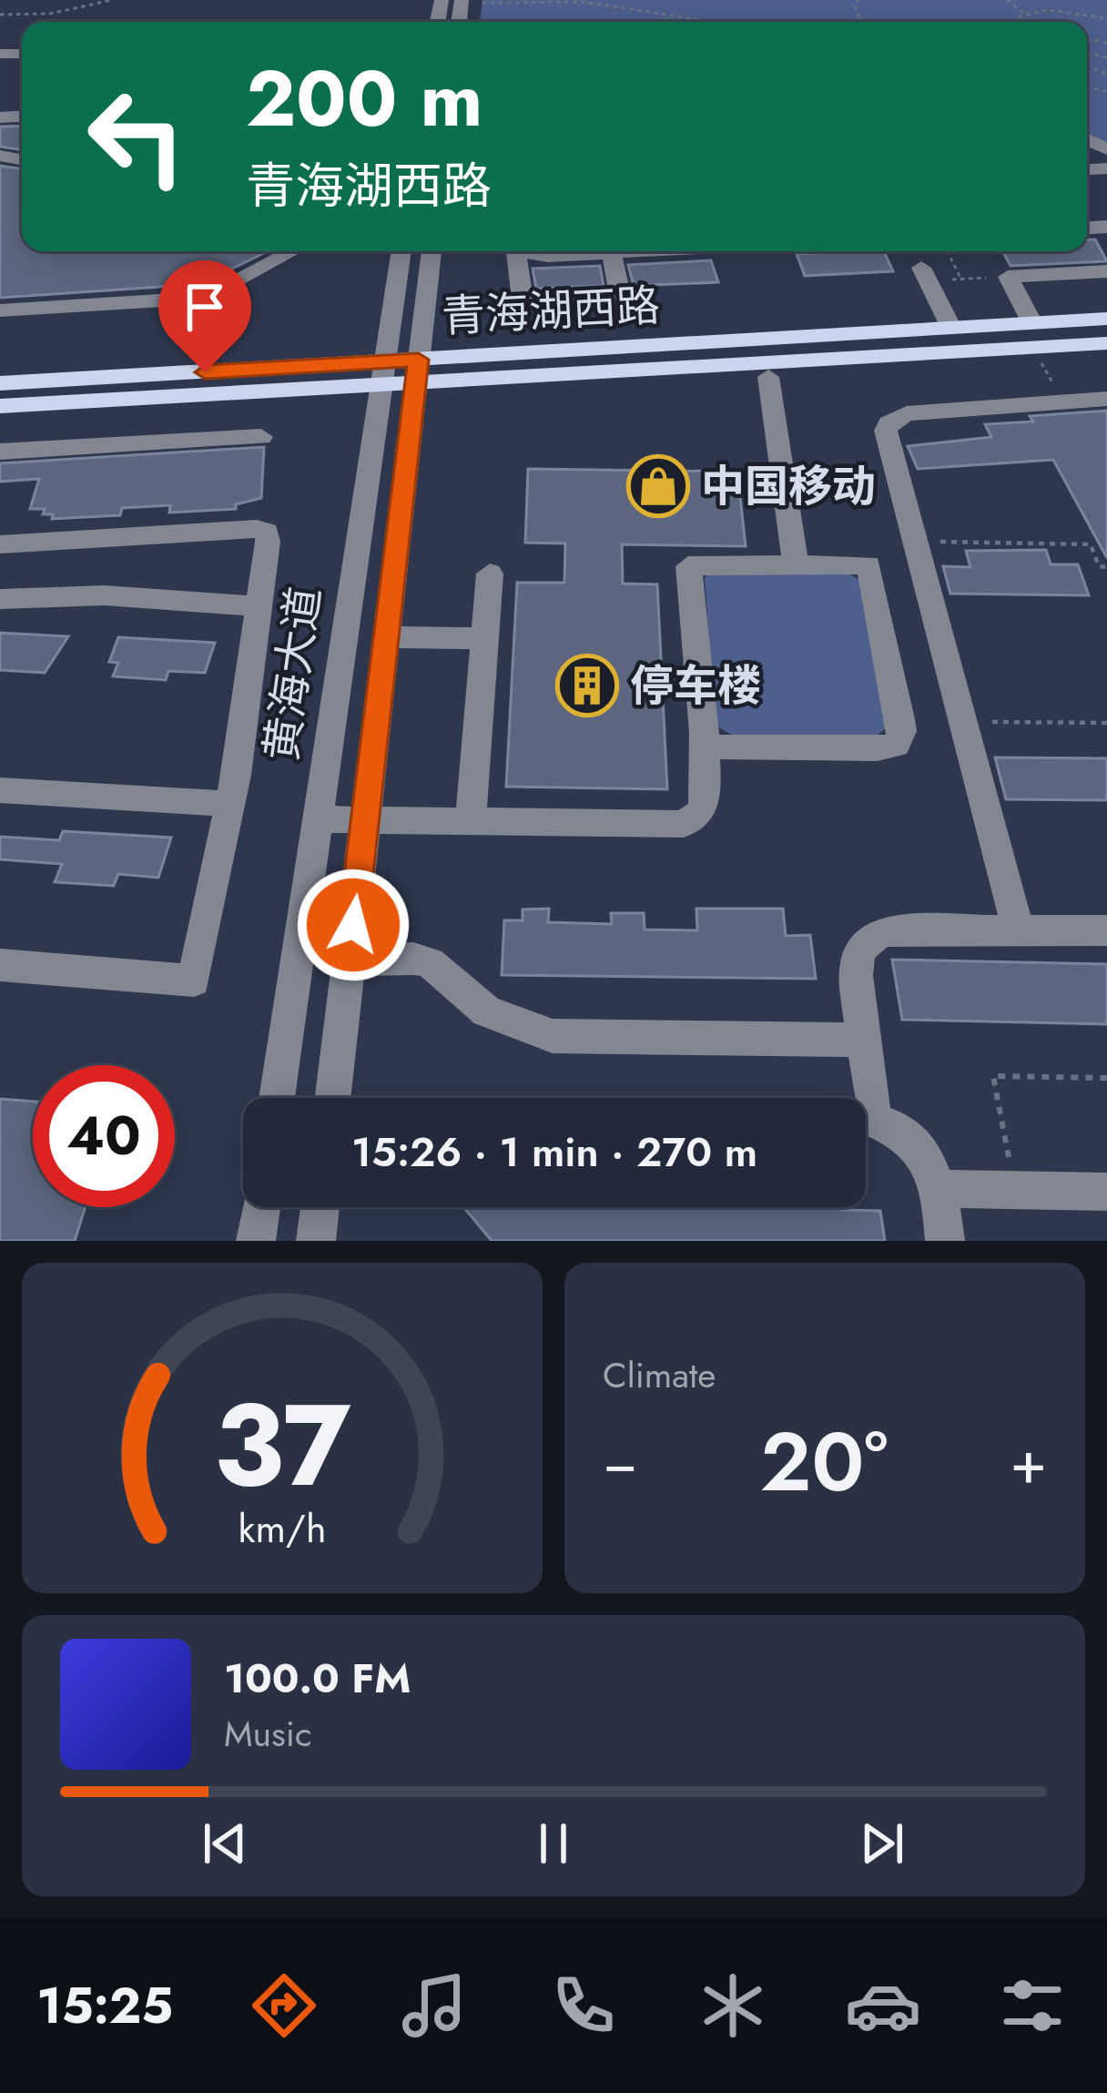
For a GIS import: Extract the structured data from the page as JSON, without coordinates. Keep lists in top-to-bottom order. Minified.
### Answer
{"streets":{"main road":["青海湖西路"],"street":["黄海大道"]},"crossings":[["青海湖西路","黄海大道"]],"places":{"shop":["中国移动"],"building":["停车楼"]},"page":{"turn":["200 m","青海湖西路"],"limit":"40","trip":"15:26 · 1 min · 270 m","tile":"Climate","heat":["−","20°","+"],"song":["100.0 FM","Music"],"tabs":"15:25","gauge":["37","km/h"]}}
